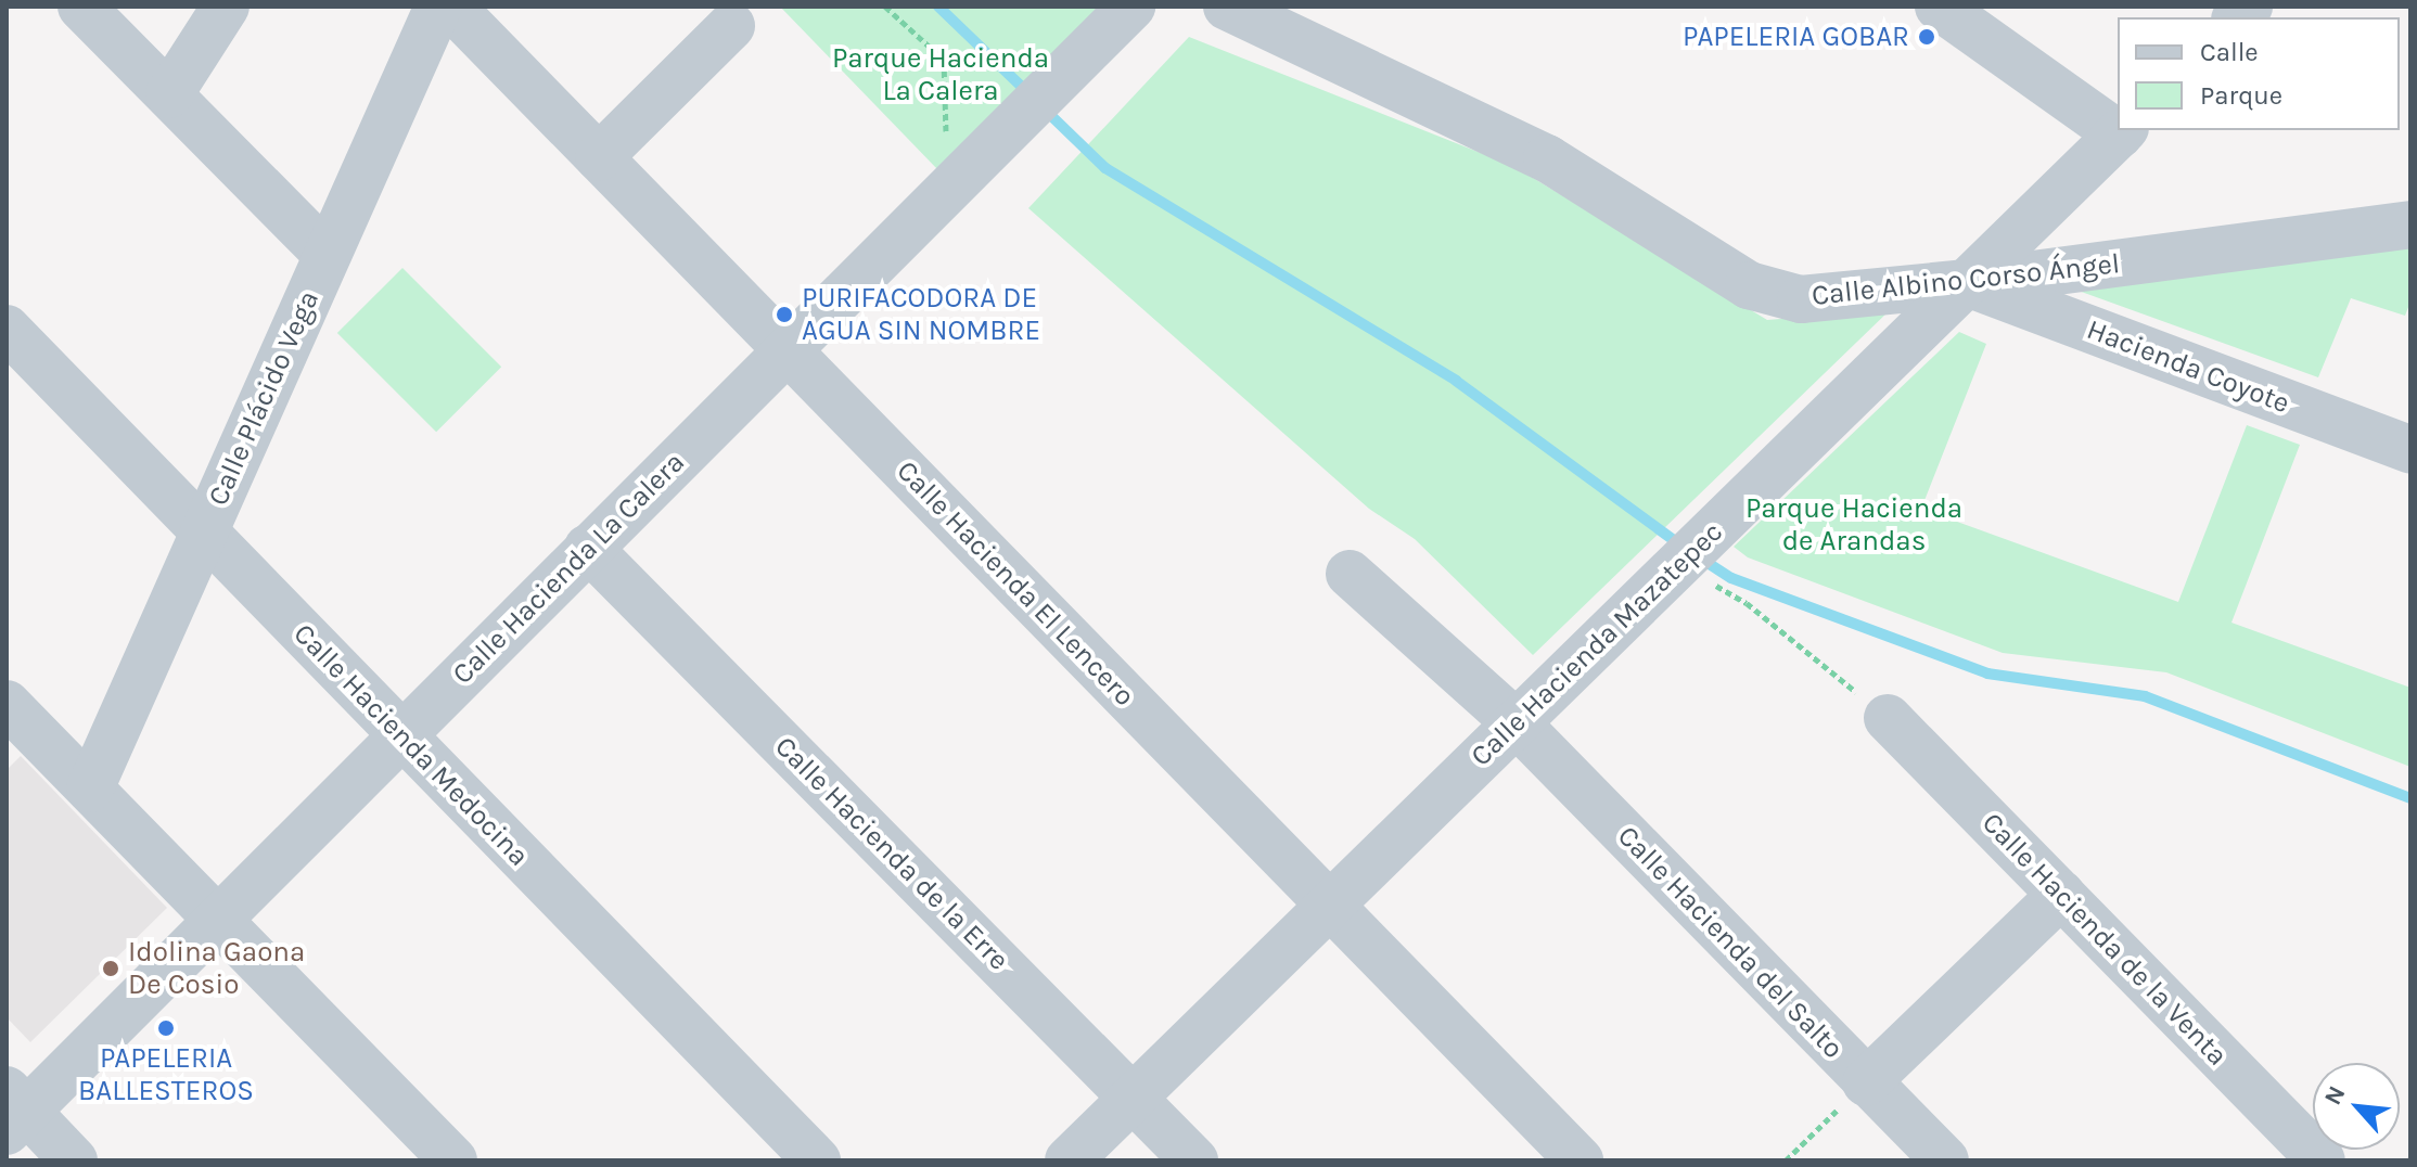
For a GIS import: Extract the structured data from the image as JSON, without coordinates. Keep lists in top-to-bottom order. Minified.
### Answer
{"streets":{"street":["Calle Albino Corso Ángel","Hacienda Coyote","Calle Plácido Vega","Calle Hacienda La Calera","Calle Hacienda El Lencero","Calle Hacienda Mazatepec","Calle Hacienda Medocina","Calle Hacienda de la Erre","Calle Hacienda de la Venta","Calle Hacienda del Salto"]},"crossings":[["Calle Albino Corso Ángel","Hacienda Coyote"],["Calle Albino Corso Ángel","Calle Hacienda Mazatepec"],["Hacienda Coyote","Calle Hacienda Mazatepec"],["Calle Plácido Vega","Calle Hacienda Medocina"],["Calle Hacienda La Calera","Calle Hacienda El Lencero"],["Calle Hacienda La Calera","Calle Hacienda Medocina"],["Calle Hacienda La Calera","Calle Hacienda de la Erre"],["Calle Hacienda El Lencero","Calle Hacienda Mazatepec"],["Calle Hacienda Mazatepec","Calle Hacienda de la Erre"],["Calle Hacienda Mazatepec","Calle Hacienda del Salto"]],"parks":["Parque Hacienda La Calera","Parque Hacienda de Arandas"],"places":["PAPELERIA GOBAR","PURIFACODORA DE AGUA SIN NOMBRE","Idolina Gaona De Cosio","PAPELERIA BALLESTEROS"],"legend":["Calle","Parque"],"north":"top left"}
